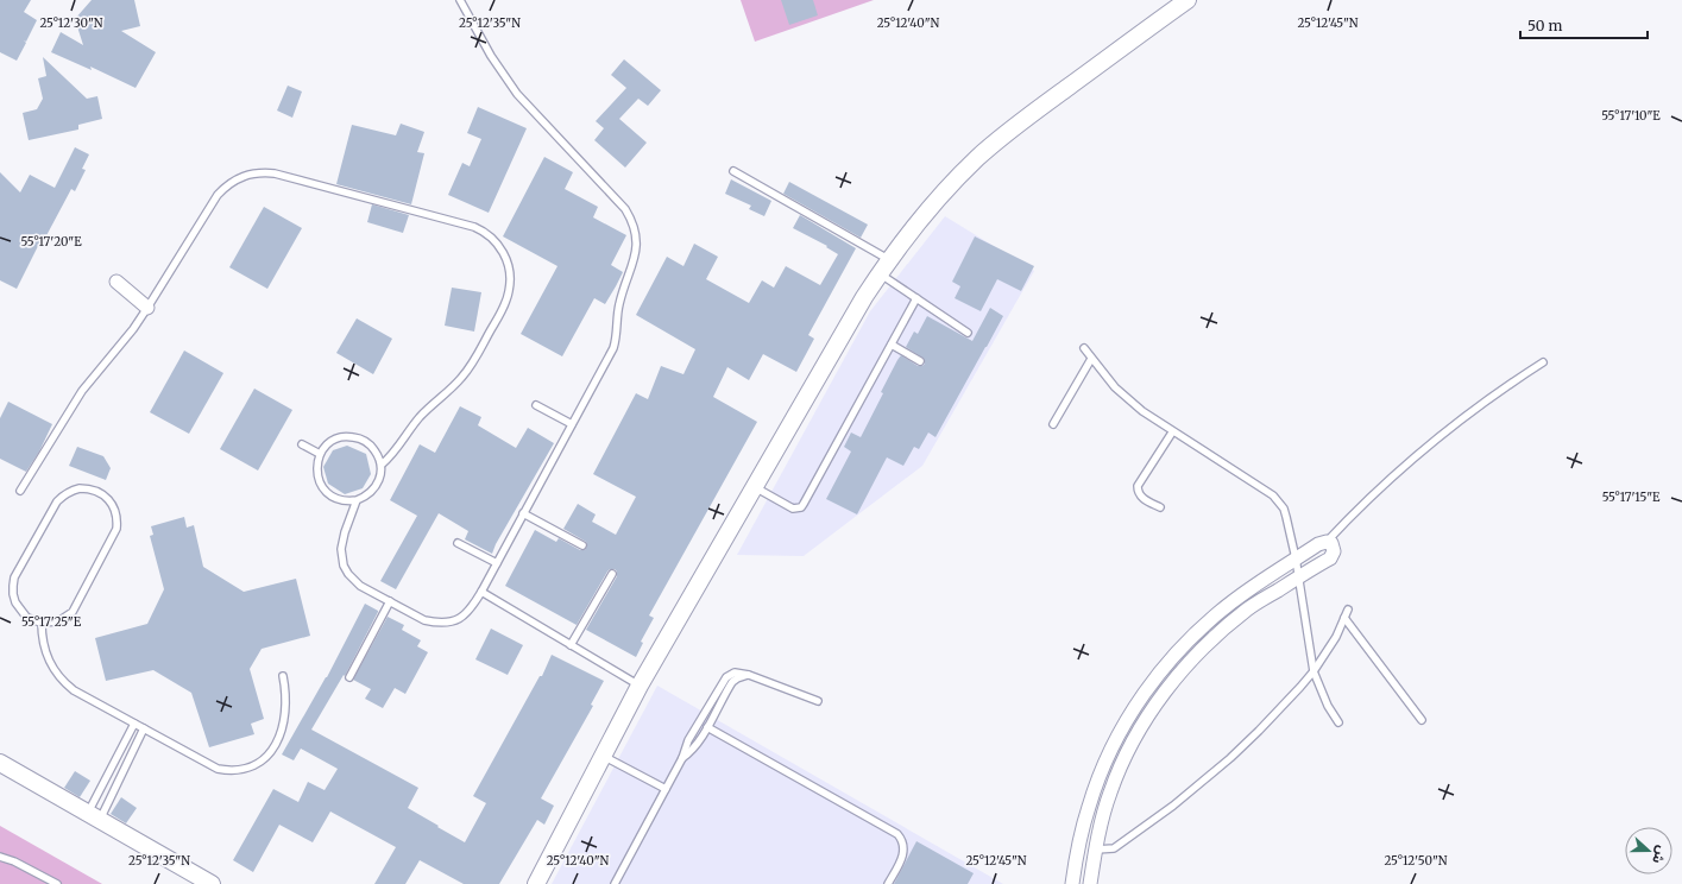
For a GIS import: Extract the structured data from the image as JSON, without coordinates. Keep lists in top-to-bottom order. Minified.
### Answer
{"scale_bar":"50 m","north":"right","coordinates":["25°12'35\"N","25°12'45\"N","25°12'30\"N","25°12'40\"N","55°17'10\"E","55°17'20\"E","55°17'15\"E","55°17'25\"E","25°12'50\"N"]}
